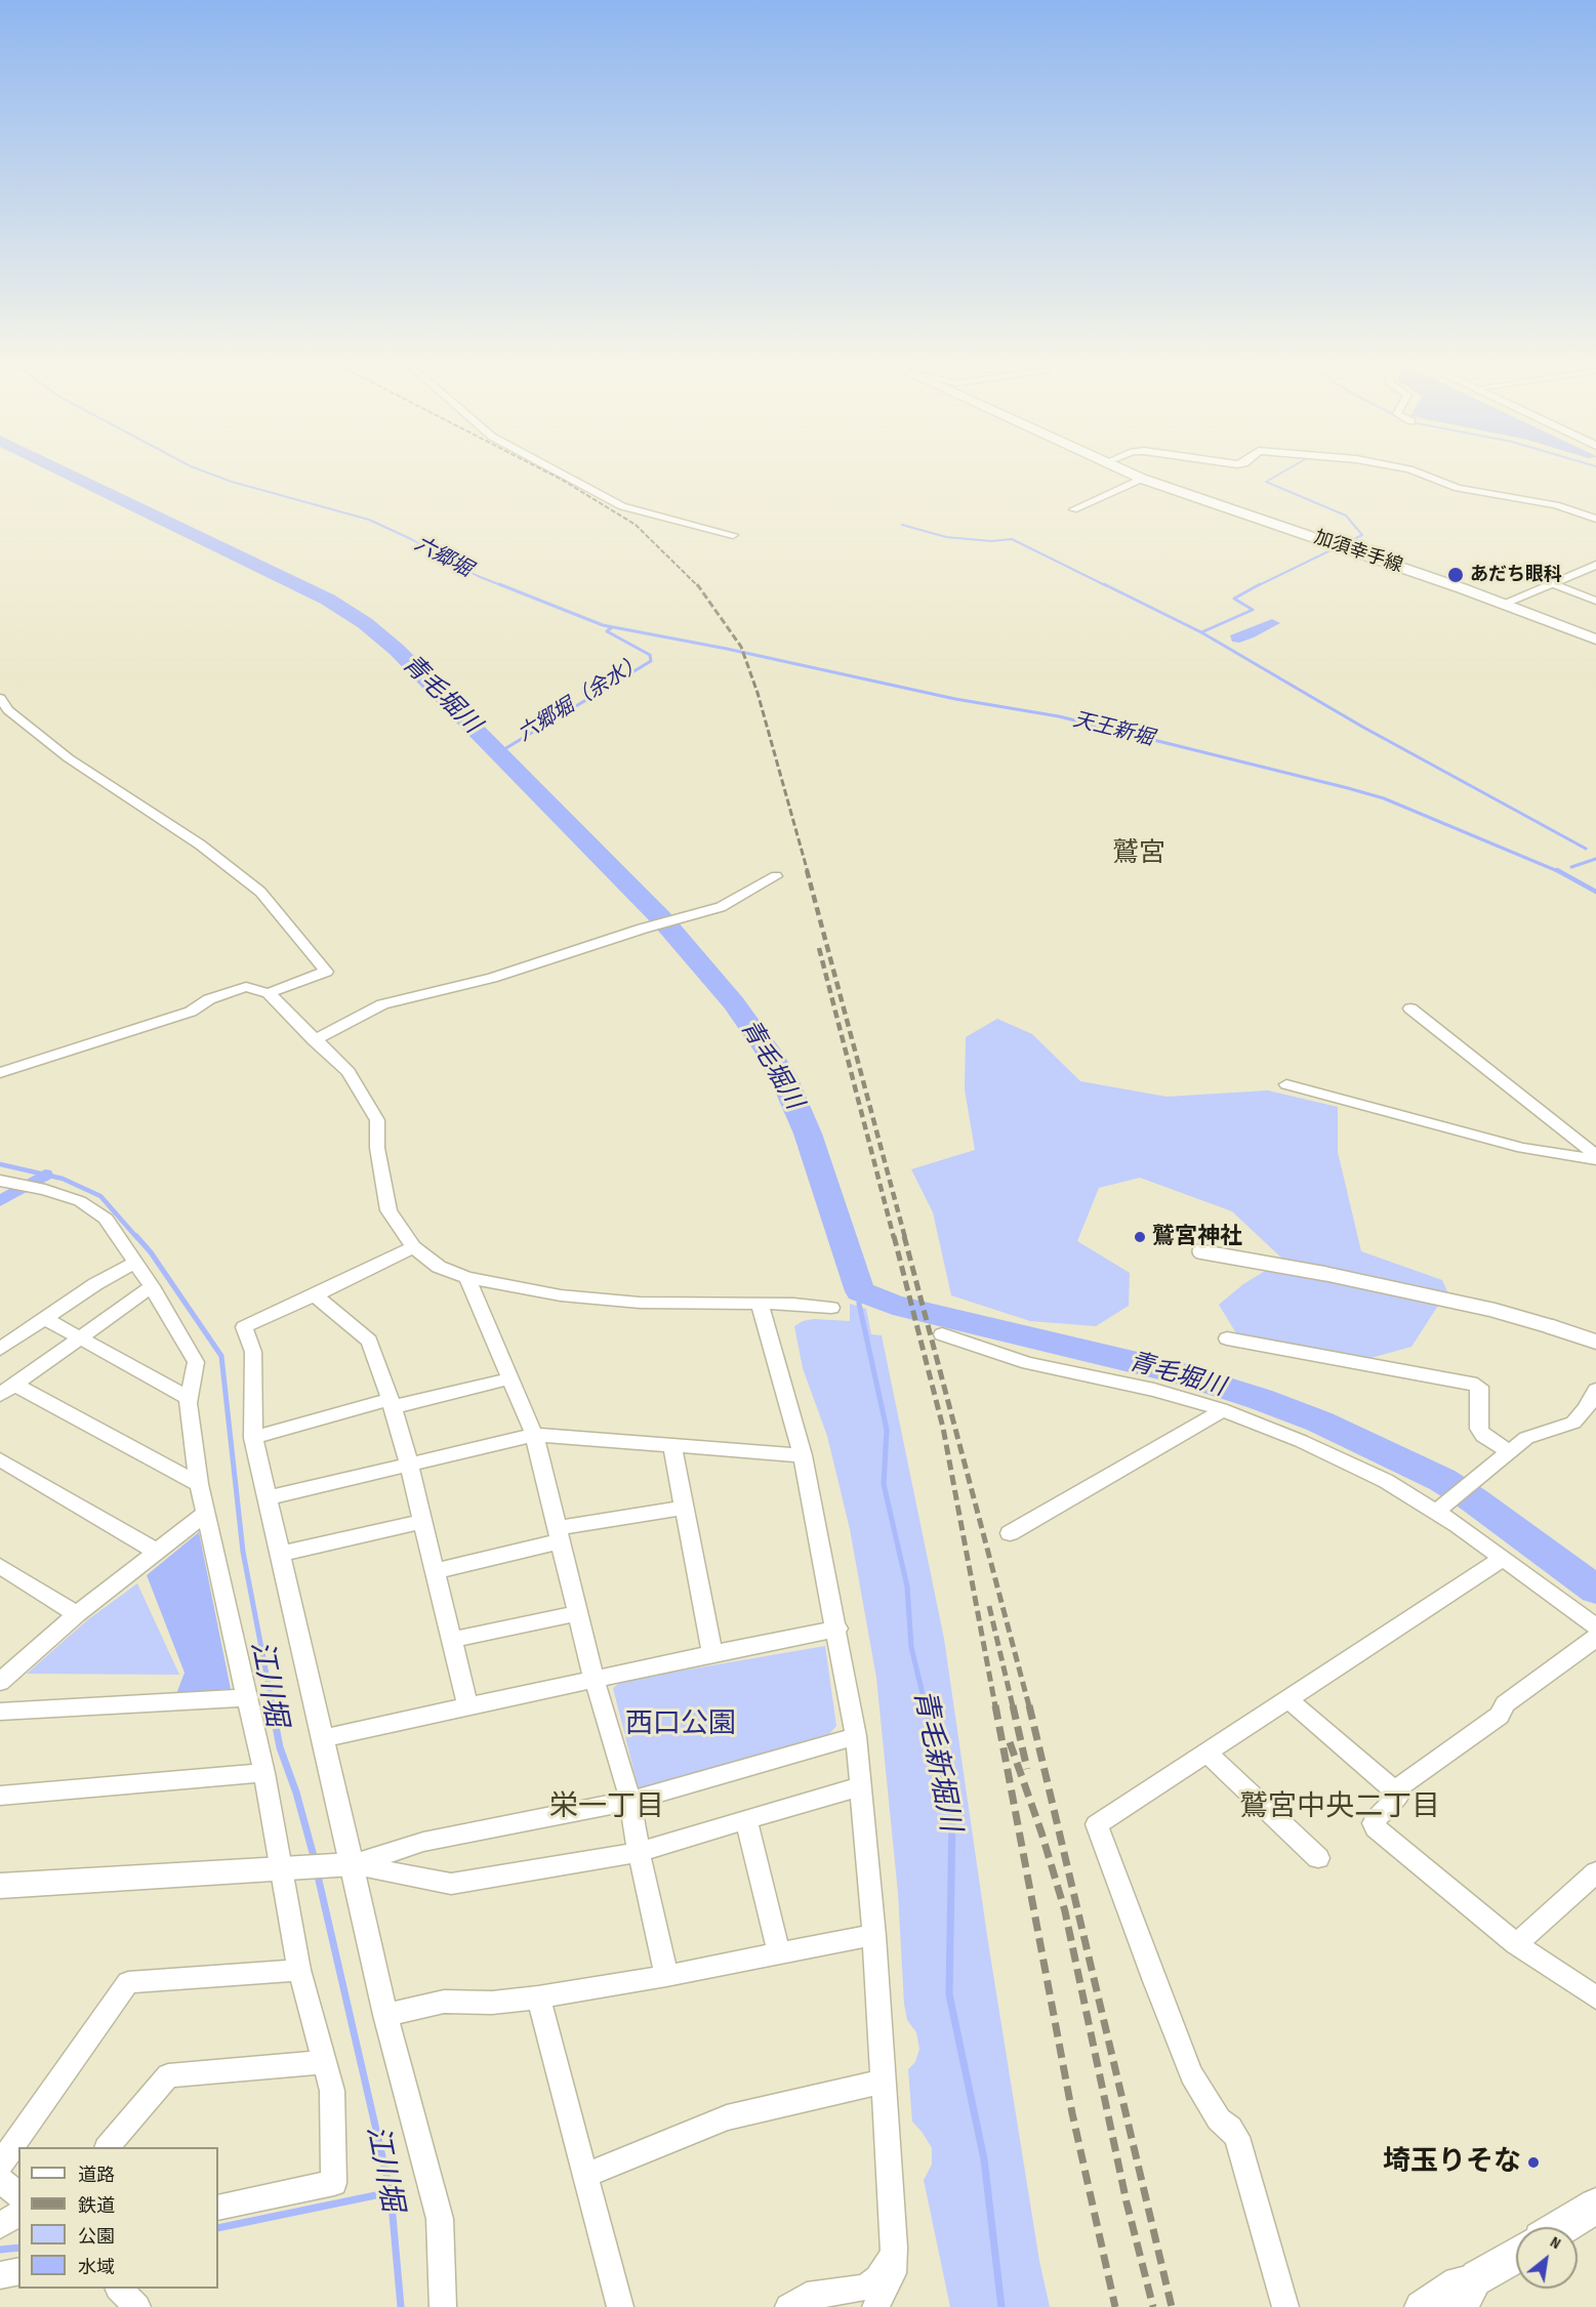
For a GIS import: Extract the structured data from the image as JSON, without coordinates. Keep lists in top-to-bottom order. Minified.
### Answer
{"streets":{"main road":["加須幸手線"]},"districts":["鷲宮","栄一丁目","鷲宮中央二丁目"],"water":["六郷堀","青毛堀川","六郷堀（余水）","天王新堀","江川堀","青毛新堀川"],"parks":["西口公園"],"places":["あだち眼科","鷲宮神社","埼玉りそな"],"legend":["道路","鉄道","公園","水域"],"north":"top right"}
